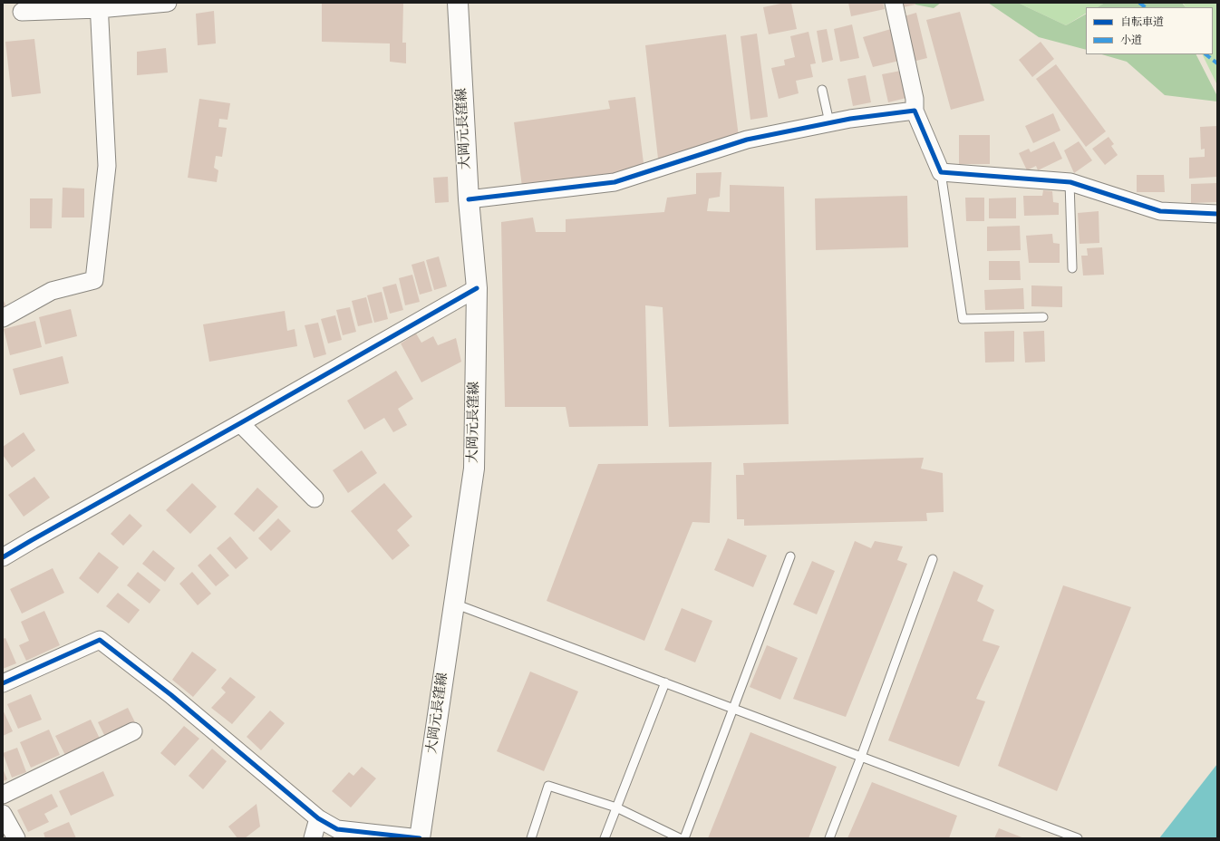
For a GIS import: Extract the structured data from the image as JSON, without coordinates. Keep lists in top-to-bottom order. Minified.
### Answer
{"streets":{"main road":["大岡元長窪線"]},"legend":["自転車道","小道"]}
